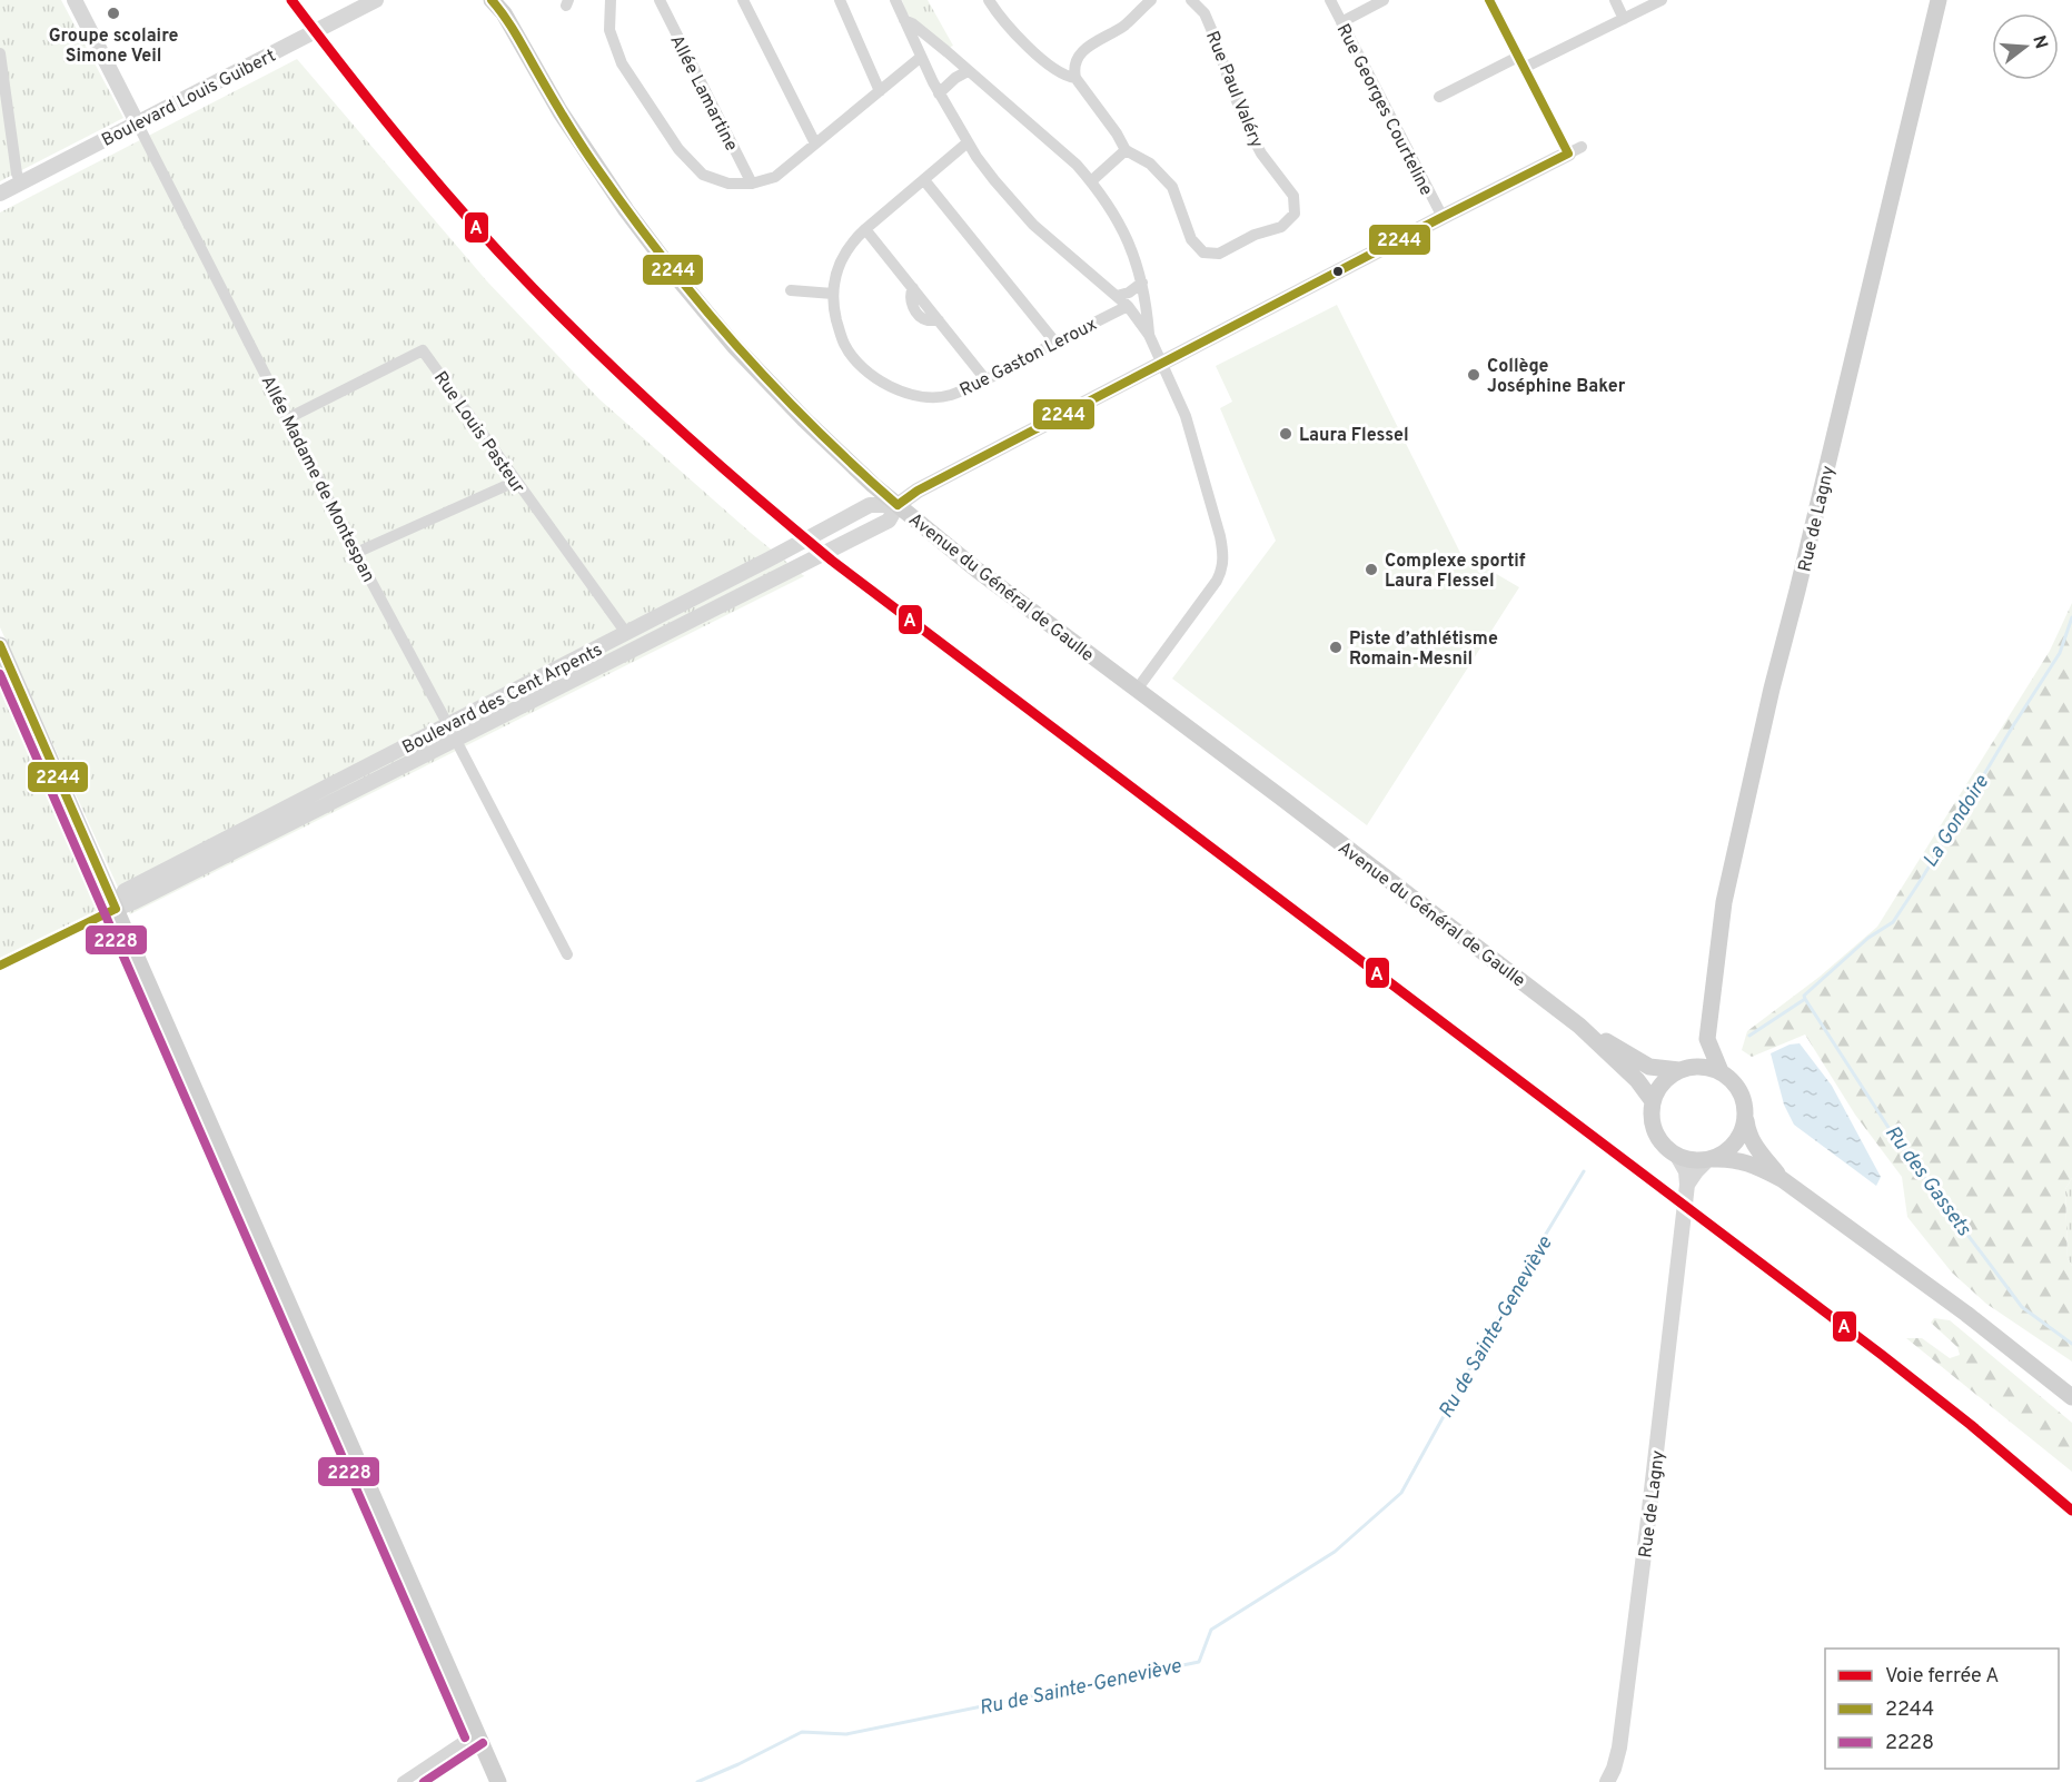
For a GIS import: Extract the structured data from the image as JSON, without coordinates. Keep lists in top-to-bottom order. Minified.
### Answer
{"streets":{"main road":["Rue de Lagny","Avenue du Général de Gaulle"],"street":["Rue Paul Valéry","Allée Lamartine","Boulevard Louis Guibert","Rue Georges Courteline","Rue Gaston Leroux","Rue Louis Pasteur","Allée Madame de Montespan","Boulevard des Cent Arpents"]},"crossings":[["Boulevard Louis Guibert","Allée Madame de Montespan"],["Rue Georges Courteline","Boulevard des Cent Arpents"],["Rue Louis Pasteur","Allée Madame de Montespan"],["Rue Louis Pasteur","Boulevard des Cent Arpents"],["Allée Madame de Montespan","Boulevard des Cent Arpents"],["Rue de Lagny","Avenue du Général de Gaulle"],["Avenue du Général de Gaulle","Boulevard des Cent Arpents"]],"water":["La Gondoire","Ru des Gassets","Ru de Sainte-Geneviève"],"places":["Groupe scolaire Simone Veil","Collège Joséphine Baker","Laura Flessel","Complexe sportif Laura Flessel","Piste d’athlétisme Romain-Mesnil"],"lines":["rail line A","transit line 2244","transit line 2228"],"legend":["Voie ferrée A","2244","2228"],"north":"right"}
